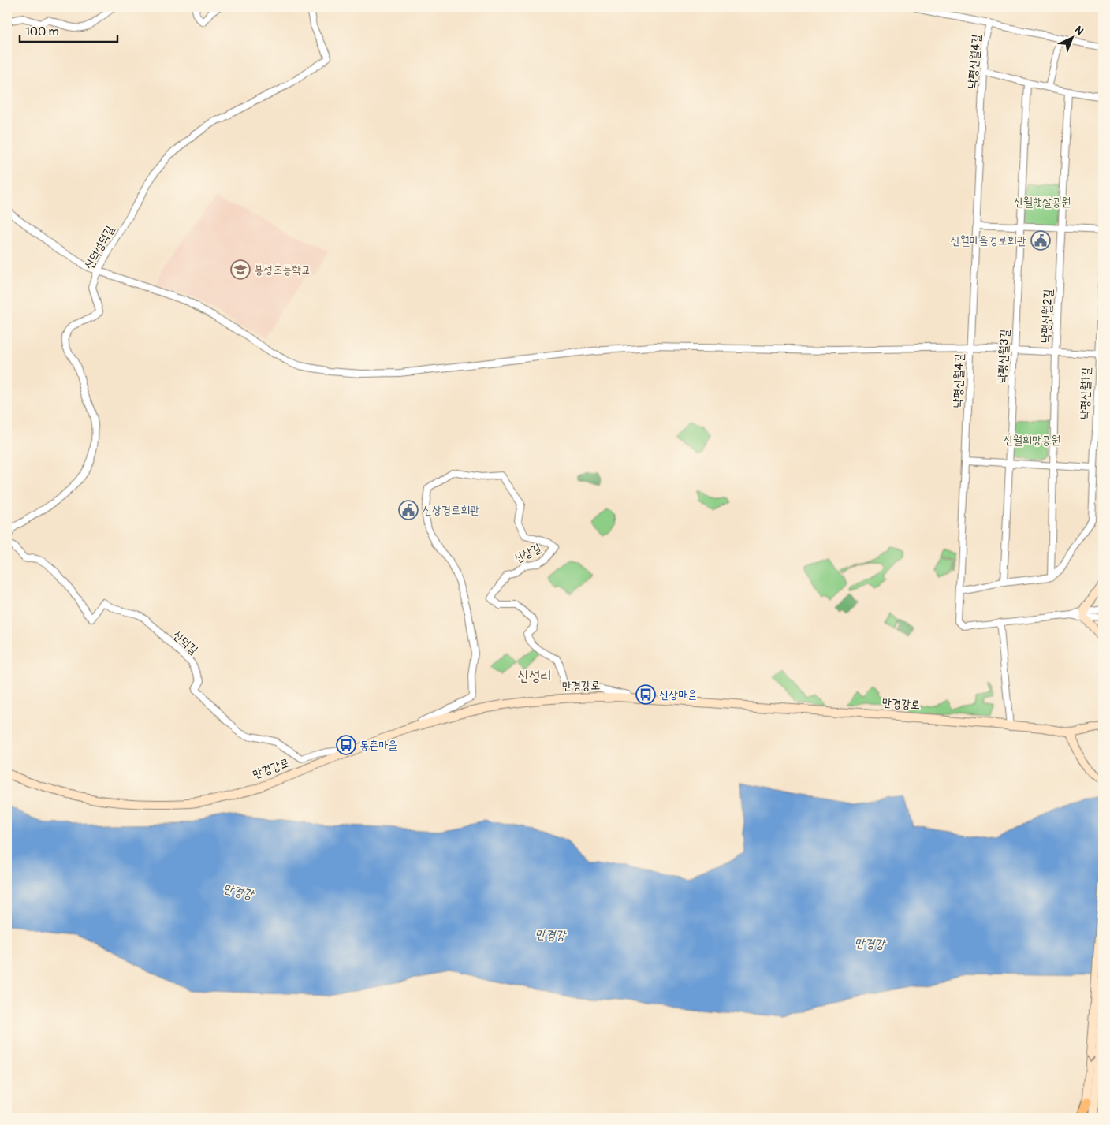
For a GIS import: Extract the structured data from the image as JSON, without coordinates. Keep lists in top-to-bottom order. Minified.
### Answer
{"streets":{"street":["낙평신월4길","신덕성덕길","낙평신월2길","낙평신월3길","낙평신월1길","신상길","신덕길","만경강로"]},"crossings":[["낙평신월2길","낙평신월1길"],["신상길","만경강로"],["신덕길","만경강로"]],"districts":["신성리"],"water":["만경강"],"parks":["신월햇살공원","신월희망공원"],"places":{"public building":["신월마을경로회관","신상경로회관"],"school or university":["봉성초등학교"],"bus stop":["신상마을","동촌마을"]},"scale_bar":"100 m","north":"top right"}
